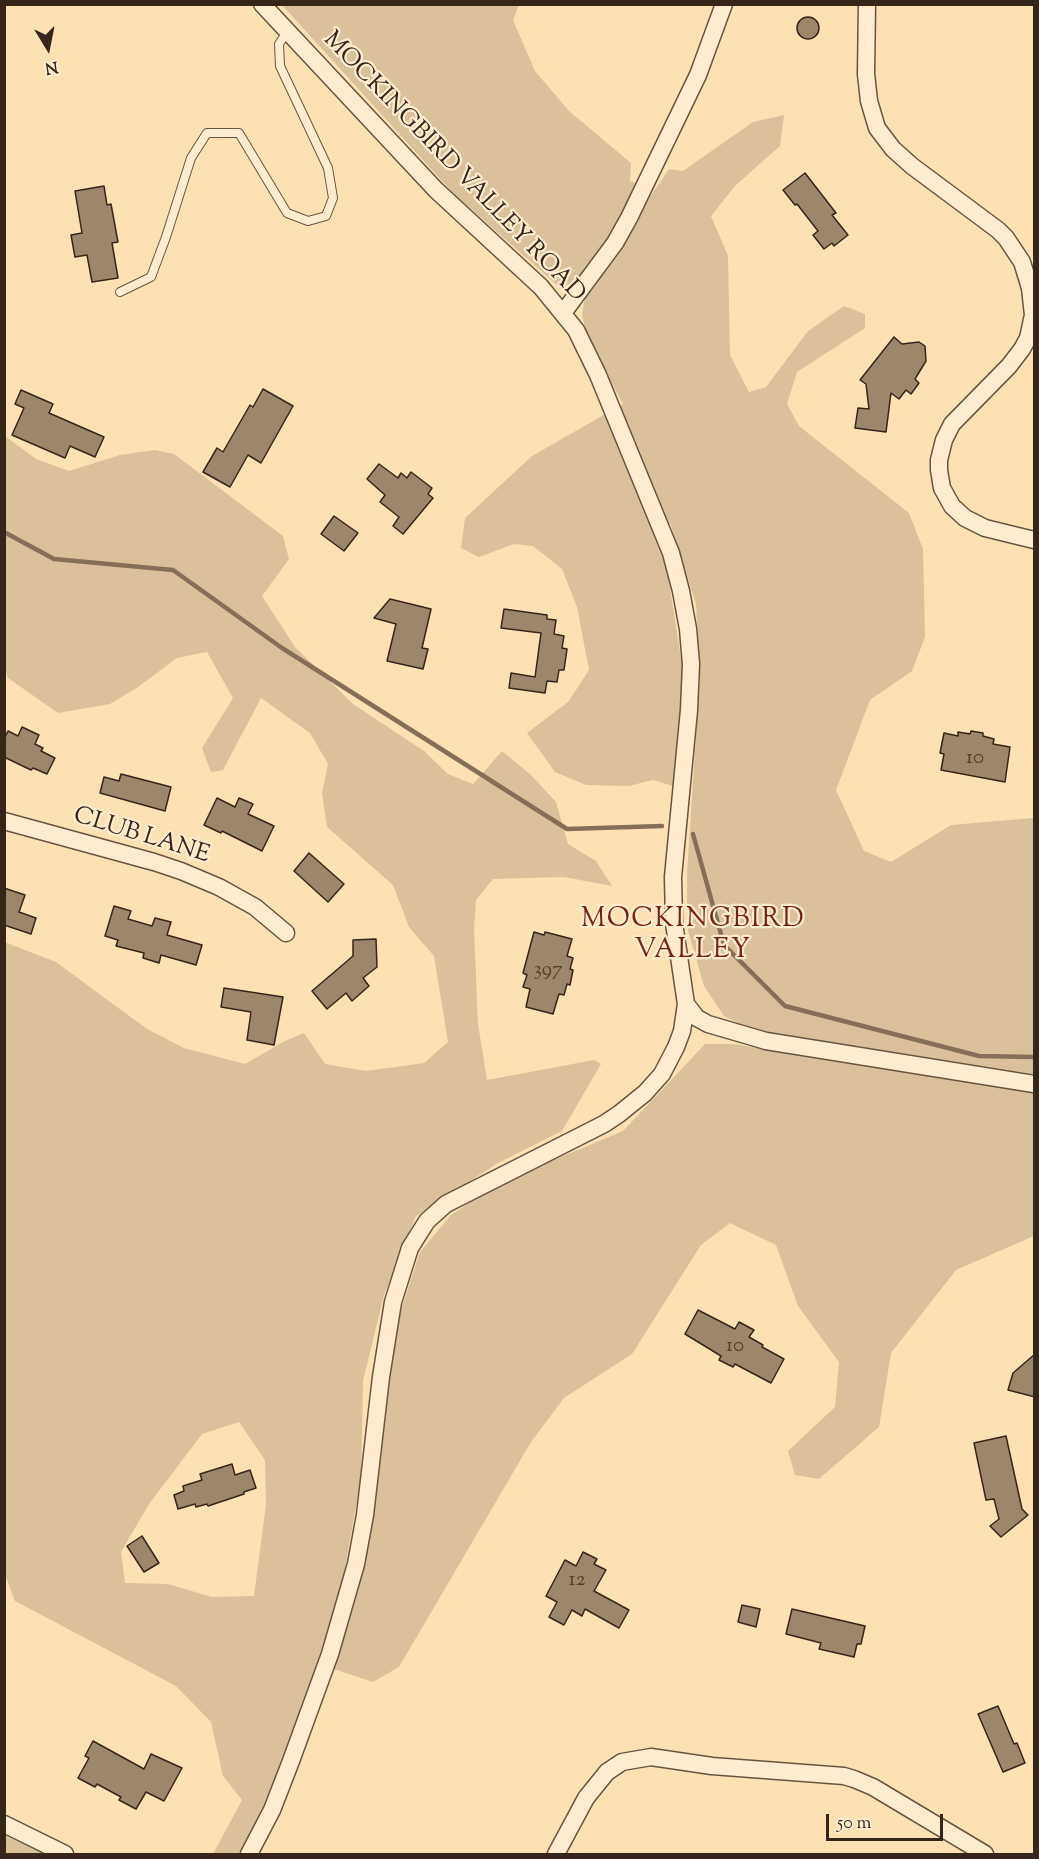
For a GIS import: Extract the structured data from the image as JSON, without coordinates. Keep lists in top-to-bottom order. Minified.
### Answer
{"streets":{"street":["MOCKINGBIRD VALLEY ROAD","CLUB LANE"]},"districts":["MOCKINGBIRD VALLEY"],"house_numbers":["10","397","10","12"],"scale_bar":"50 m","north":"bottom"}
